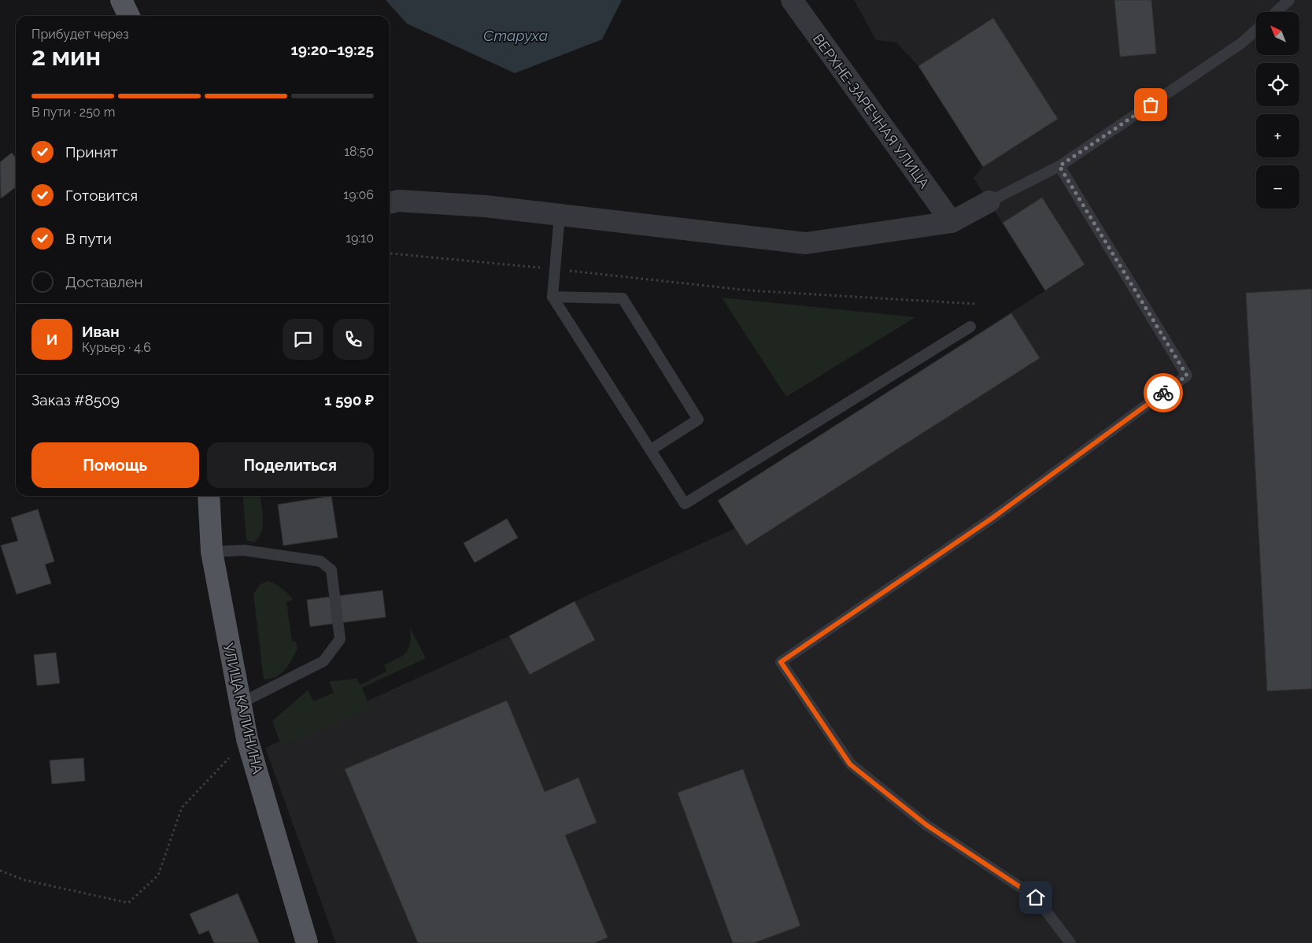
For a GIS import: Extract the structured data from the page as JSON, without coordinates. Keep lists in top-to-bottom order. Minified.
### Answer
{"streets":{"main road":["УЛИЦА КАЛИНИНА"],"street":["ВЕРХНЕ-ЗАРЕЧНАЯ УЛИЦА"]},"water":["Старуха"],"north":"top left","page":{"map_buttons":["+","−"],"heading":["2 мин","Прибудет через","19:20–19:25"],"panel":["Иван","Курьер · 4.6","Заказ #8509","1 590 ₽"],"bar":"В пути · 250 m","list":[["Принят","18:50"],["Готовится","19:06"],["В пути","19:10"],"Доставлен"],"round":"И","buttons":["Помощь","Поделиться"]}}
